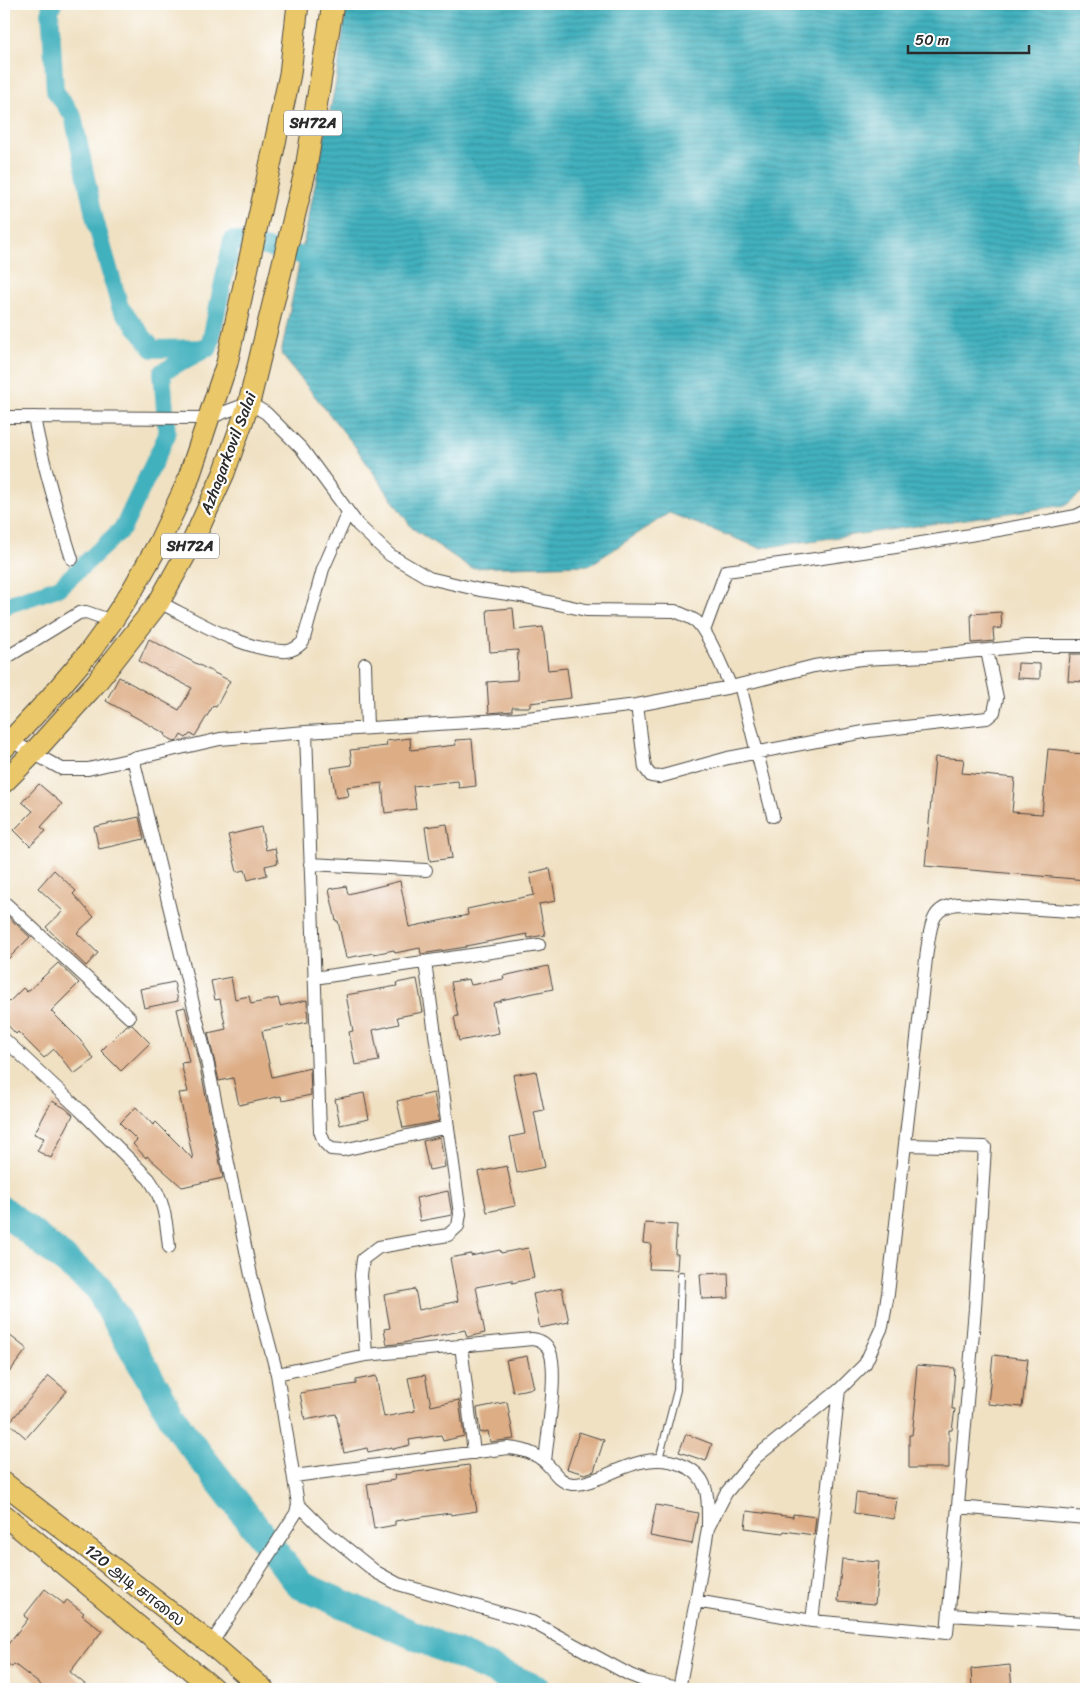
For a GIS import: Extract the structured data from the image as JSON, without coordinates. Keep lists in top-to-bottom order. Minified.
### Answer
{"streets":{"main road":["SH72A","Azhagarkovil Salai","120 அடி சாலை"]},"scale_bar":"50 m"}
